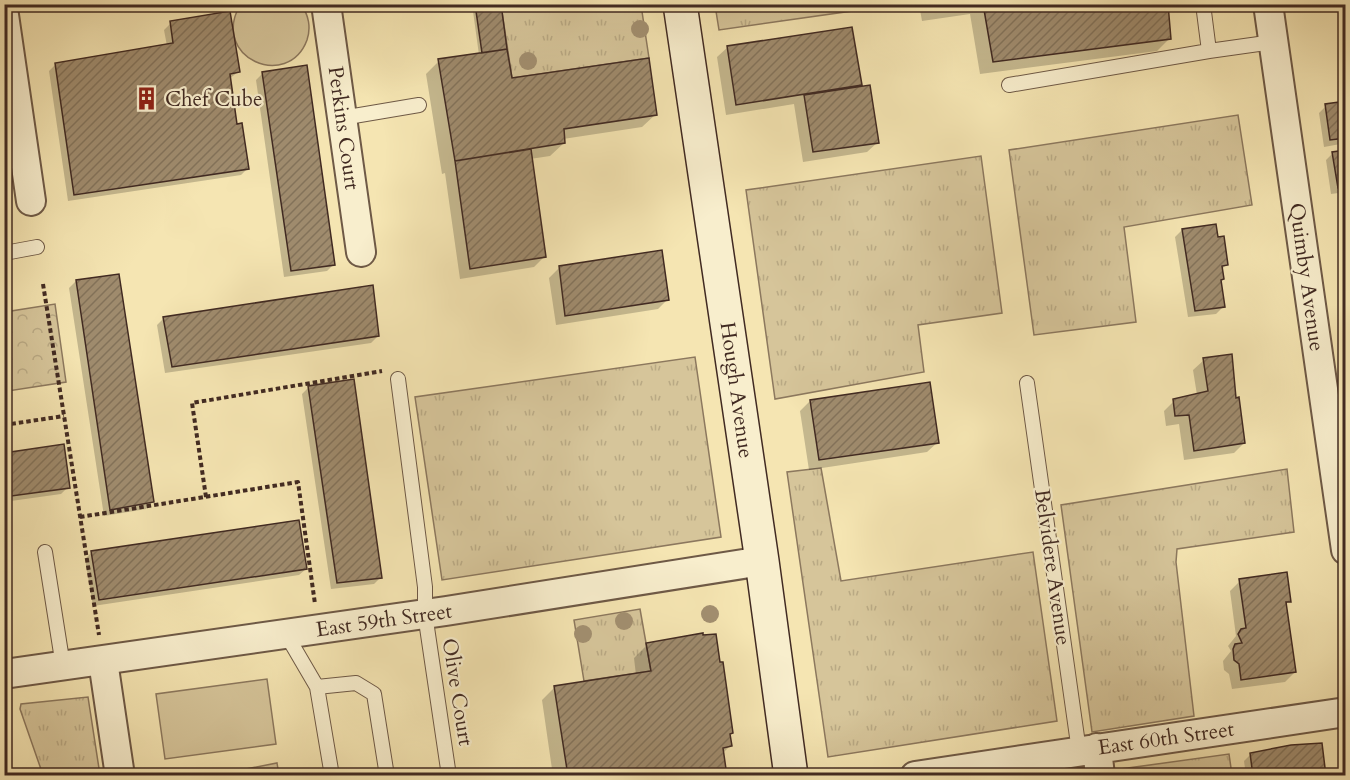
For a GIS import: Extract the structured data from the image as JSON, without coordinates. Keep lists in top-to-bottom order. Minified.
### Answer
{"streets":{"street":["Perkins Court","Quimby Avenue","Hough Avenue","East 59th Street","East 60th Street"],"lane":["Belvidere Avenue","Olive Court"]},"crossings":[["Hough Avenue","East 59th Street"],["Belvidere Avenue","East 60th Street"],["East 59th Street","Olive Court"]],"places":{"building":["Chef Cube"]}}
